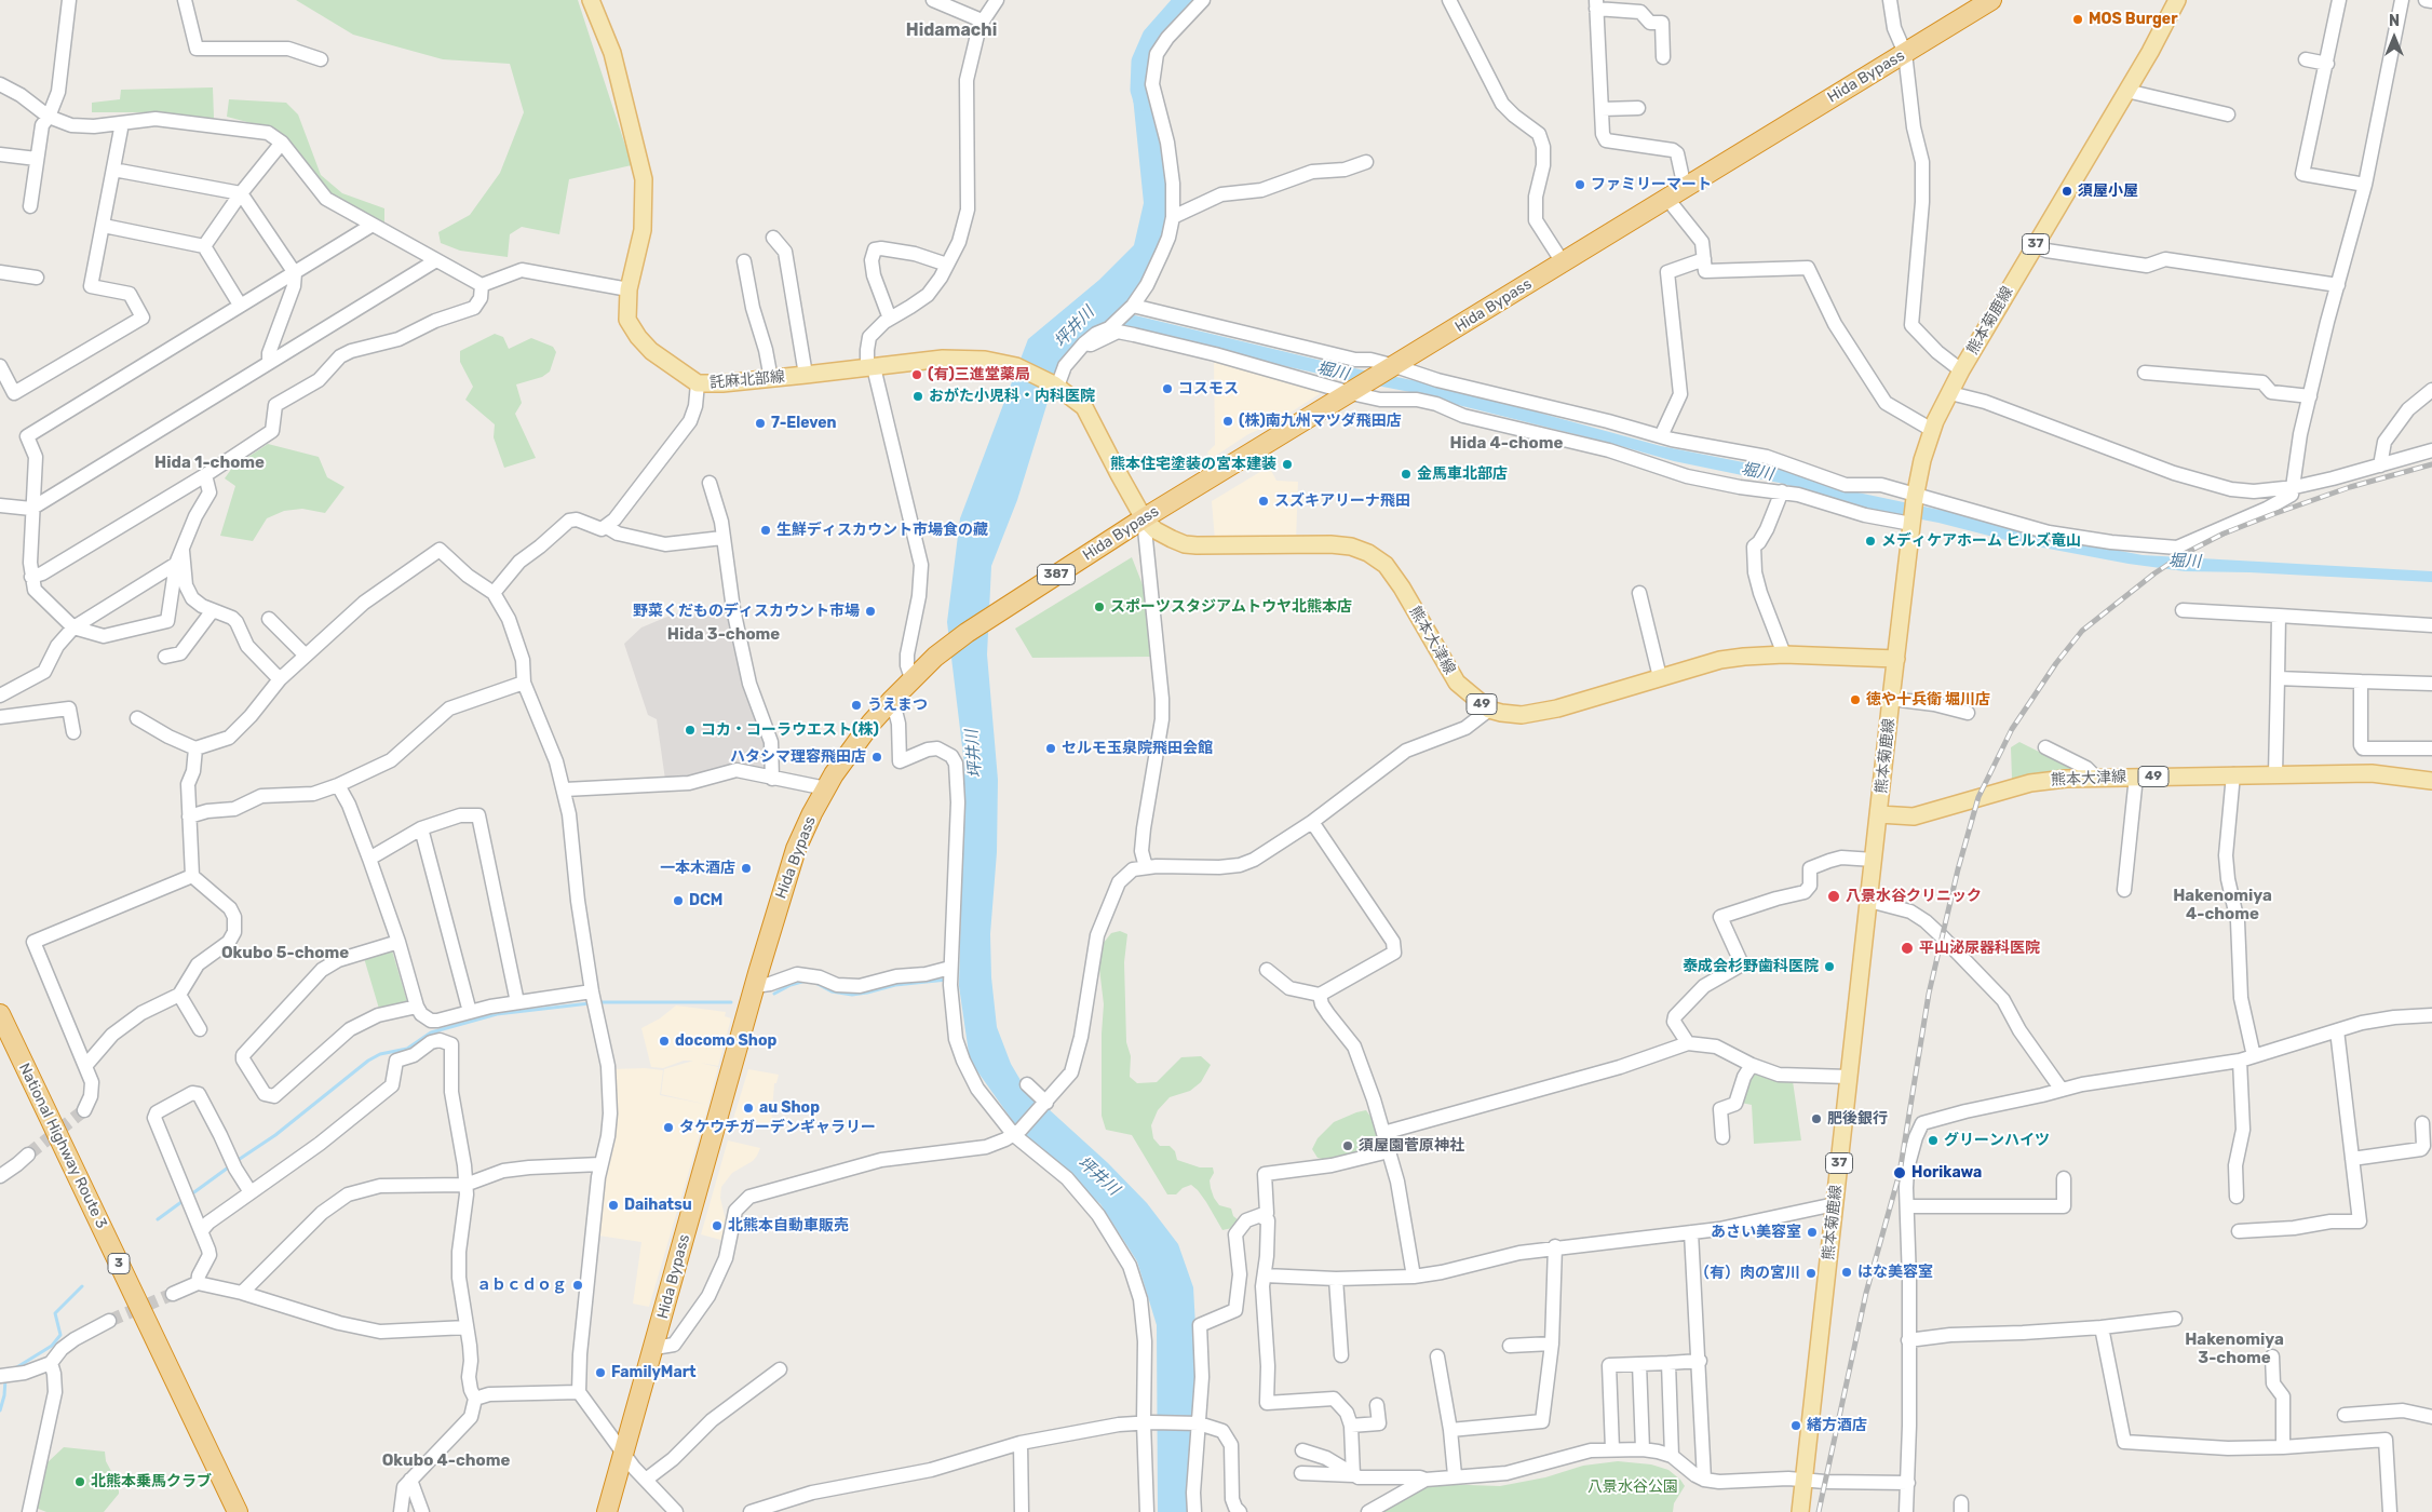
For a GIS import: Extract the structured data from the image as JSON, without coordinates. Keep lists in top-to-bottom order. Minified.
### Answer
{"streets":{"highway":["Hida Bypass","387","National Highway Route 3","3"],"main road":["37","熊本菊鹿線","託麻北部線","熊本大津線","49"]},"crossings":[["Hida Bypass","託麻北部線"],["Hida Bypass","熊本大津線"],["熊本菊鹿線","熊本大津線"],["託麻北部線","熊本大津線"]],"districts":["Hidamachi","Hida 4-chome","Hida 1-chome","Hida 3-chome","Hakenomiya 4-chome","Okubo 5-chome","Hakenomiya 3-chome","Okubo 4-chome"],"water":["坪井川","堀川"],"parks":["八景水谷公園"],"places":["MOS Burger","ファミリーマート","須屋小屋","(有)三進堂薬局","コスモス","おがた小児科・内科医院","(株)南九州マツダ飛田店","7-Eleven","熊本住宅塗装の宮本建装","金馬車北部店","スズキアリーナ飛田","生鮮ディスカウント市場食の藏","メディケアホーム ヒルズ竜山","スポーツスタジアムトウヤ北熊本店","野菜くだものディスカウント市場","徳や十兵衛 堀川店","うえまつ","コカ・コーラウエスト(株)","セルモ玉泉院飛田会館","ハタシマ理容飛田店","一本木酒店","八景水谷クリニック","DCM","平山泌尿器科医院","泰成会杉野歯科医院","docomo Shop","au Shop","肥後銀行","タケウチガーデンギャラリー","グリーンハイツ","須屋園菅原神社","Horikawa","Daihatsu","北熊本自動車販売","あさい美容室","はな美容室","（有）肉の宮川","ａｂｃｄｏｇ","FamilyMart","緒方酒店","北熊本乗馬クラブ"],"north":"top"}
